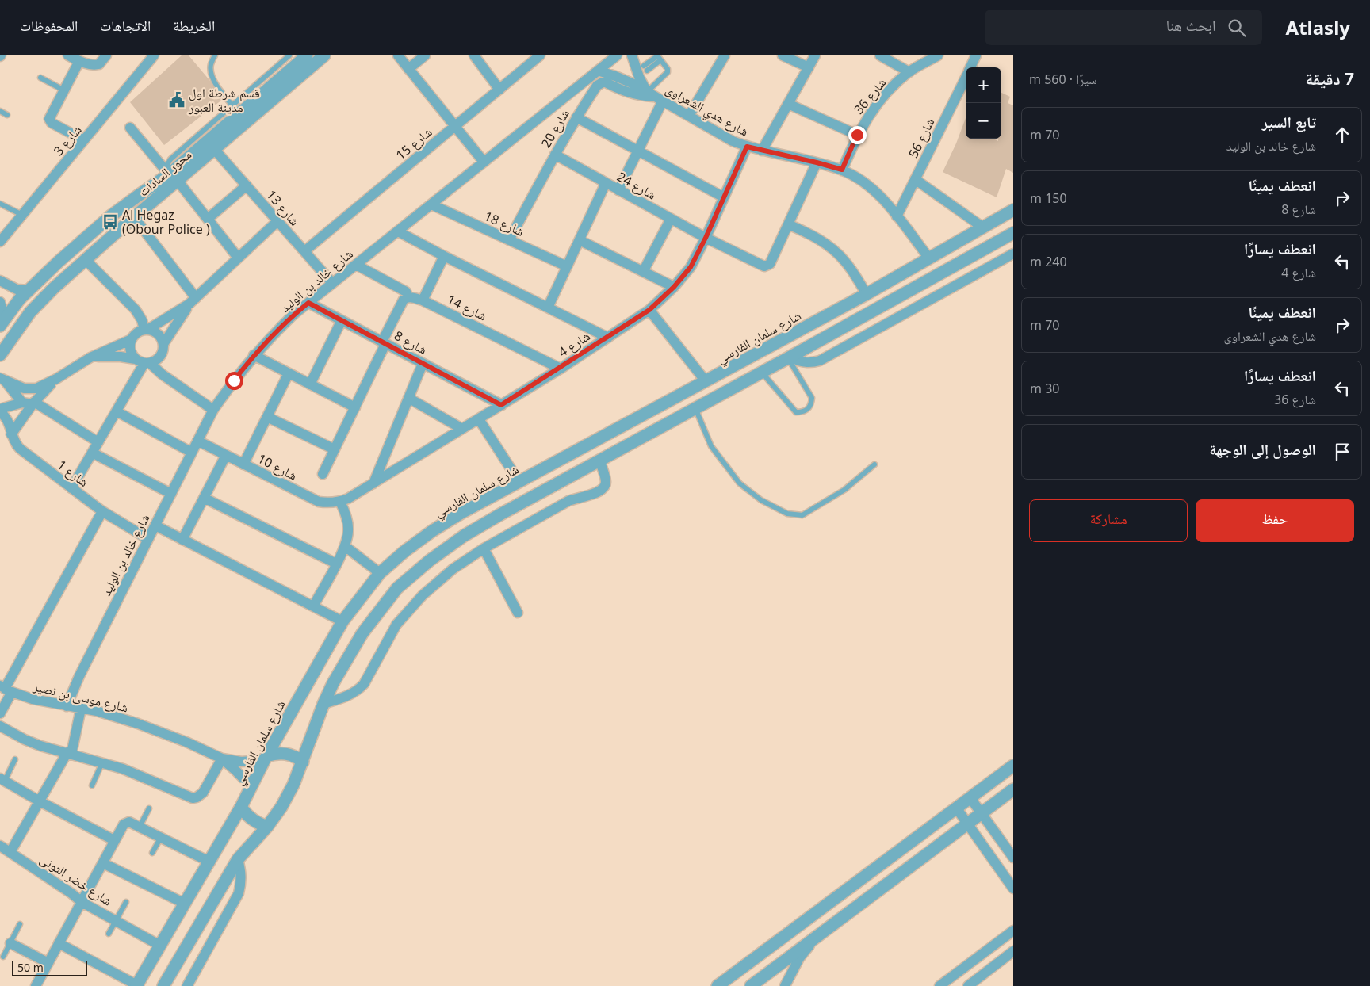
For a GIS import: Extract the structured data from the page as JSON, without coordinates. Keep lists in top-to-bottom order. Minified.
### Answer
{"streets":{"street":["شارع 36","شارع هدي الشعراوى","شارع 20","شارع 56","شارع 3","شارع 15","محور السادات","شارع 24","شارع 13","شارع 18","شارع خالد بن الوليد","شارع 14","شارع سلمان الفارسي","شارع 8","شارع 4","شارع 10","شارع 1","شارع موسى بن نصير","شارع خضر التونى"]},"crossings":[["شارع 36","شارع هدي الشعراوى"],["شارع هدي الشعراوى","شارع 20"],["شارع هدي الشعراوى","شارع 56"],["شارع هدي الشعراوى","شارع خالد بن الوليد"],["شارع هدي الشعراوى","شارع سلمان الفارسي"],["شارع هدي الشعراوى","شارع 4"],["شارع 20","شارع 24"],["شارع 20","شارع 18"],["شارع 15","شارع 13"],["محور السادات","شارع 13"],["شارع 24","شارع 4"],["شارع 13","شارع خالد بن الوليد"],["شارع 18","شارع خالد بن الوليد"],["شارع خالد بن الوليد","شارع 8"],["شارع خالد بن الوليد","شارع 10"],["شارع خالد بن الوليد","شارع 1"],["شارع خالد بن الوليد","شارع موسى بن نصير"],["شارع 14","شارع 4"],["شارع سلمان الفارسي","شارع موسى بن نصير"],["شارع سلمان الفارسي","شارع خضر التونى"],["شارع 8","شارع 4"],["شارع 4","شارع 10"]],"places":{"public building":["قسم شرطة اول مدينة العبور"],"bus stop":["Al Hegaz (Obour Police )"]},"scale_bar":"50 m","page":{"header":"Atlasly","search":"ابحث هنا","nav":["الخريطة","الاتجاهات","المحفوظات"],"heading":["7 دقيقة","سيرًا · 560 m"],"map_buttons":["+","−"],"list":[["تابع السير","شارع خالد بن الوليد","70 m"],["انعطف يمينًا","شارع 8","150 m"],["انعطف يسارًا","شارع 4","240 m"],["انعطف يمينًا","شارع هدي الشعراوى","70 m"],["انعطف يسارًا","شارع 36","30 m"],"الوصول إلى الوجهة"],"buttons":["حفظ","مشاركة"],"scale":"50 m"}}
